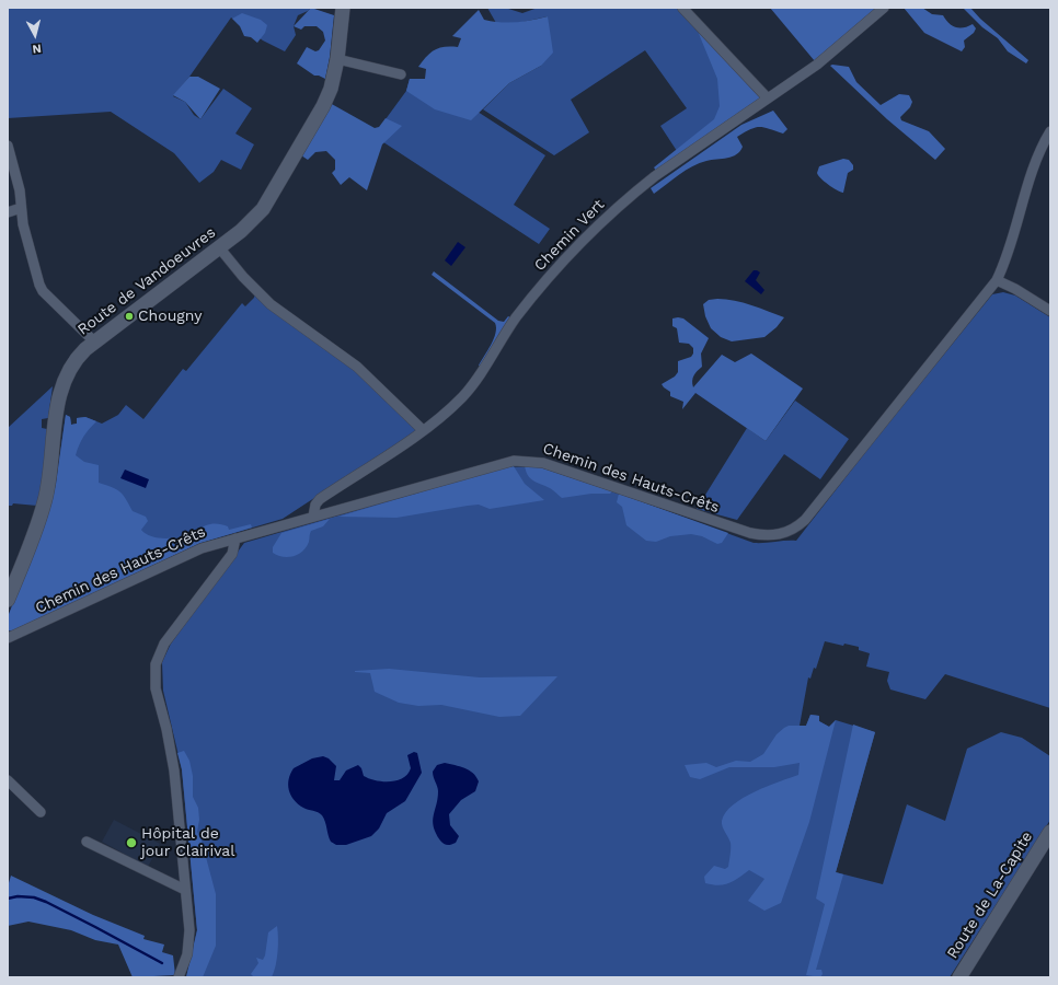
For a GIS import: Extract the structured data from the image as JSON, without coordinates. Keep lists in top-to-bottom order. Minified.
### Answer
{"streets":{"main road":["Route de Vandoeuvres","Route de La-Capite"],"street":["Chemin Vert","Chemin des Hauts-Crêts"]},"crossings":[["Chemin Vert","Chemin des Hauts-Crêts"]],"places":["Chougny","Hôpital de jour Clairival"],"north":"bottom"}
